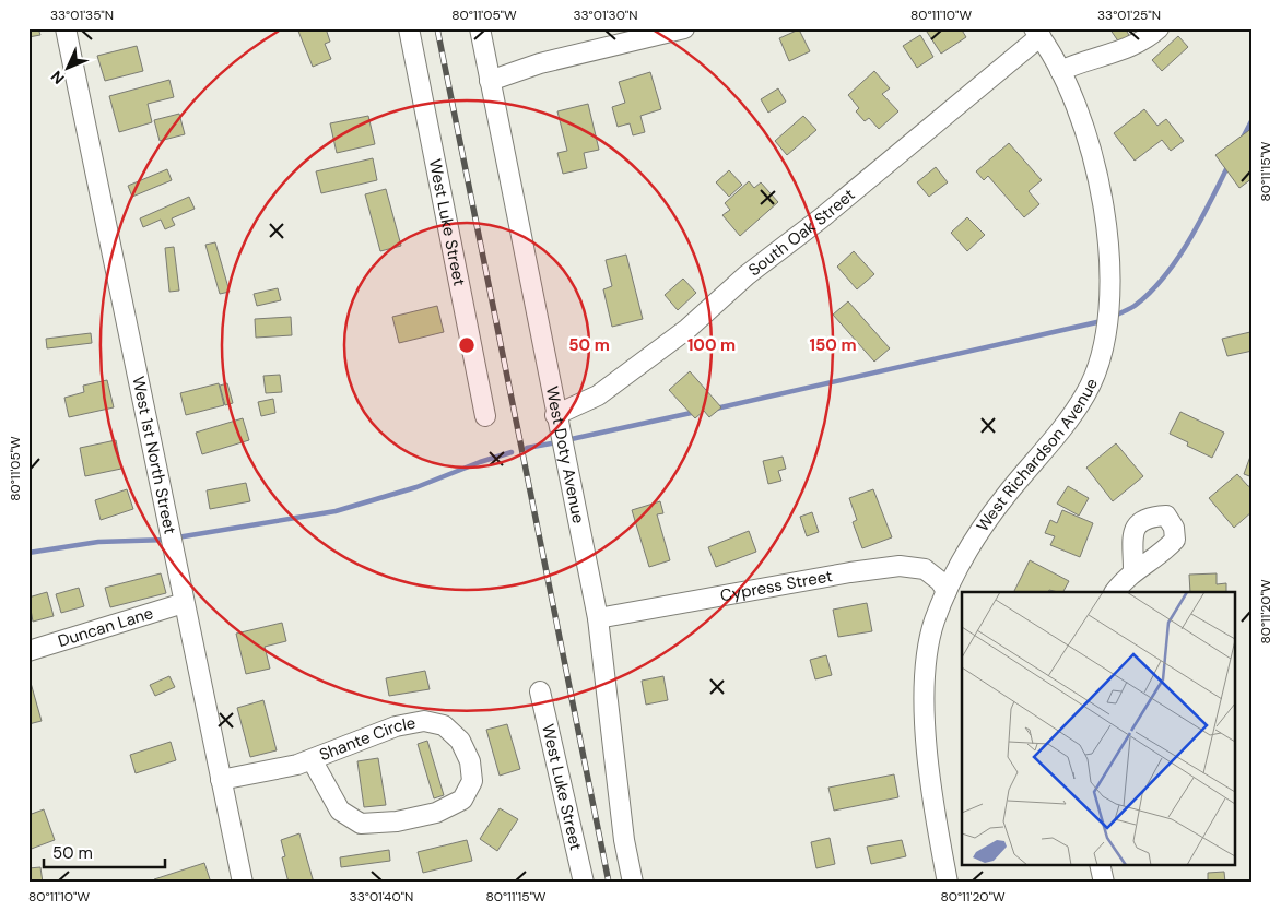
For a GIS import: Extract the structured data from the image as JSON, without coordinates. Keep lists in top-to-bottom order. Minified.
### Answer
{"streets":{"street":["West Luke Street","South Oak Street","West Richardson Avenue","West Doty Avenue","West 1st North Street","Cypress Street","Duncan Lane","Shante Circle"]},"crossings":[["South Oak Street","West Richardson Avenue"],["South Oak Street","West Doty Avenue"],["West Richardson Avenue","Cypress Street"],["West Doty Avenue","Cypress Street"],["West 1st North Street","Duncan Lane"],["West 1st North Street","Shante Circle"]],"scale_bar":"50 m","north":"bottom left","coordinates":["33°01'35\"N","80°11'05\"W","33°01'30\"N","80°11'10\"W","33°01'25\"N","80°11'15\"W","80°11'20\"W","33°01'40\"N"],"rings":["50 m","100 m","150 m"]}
